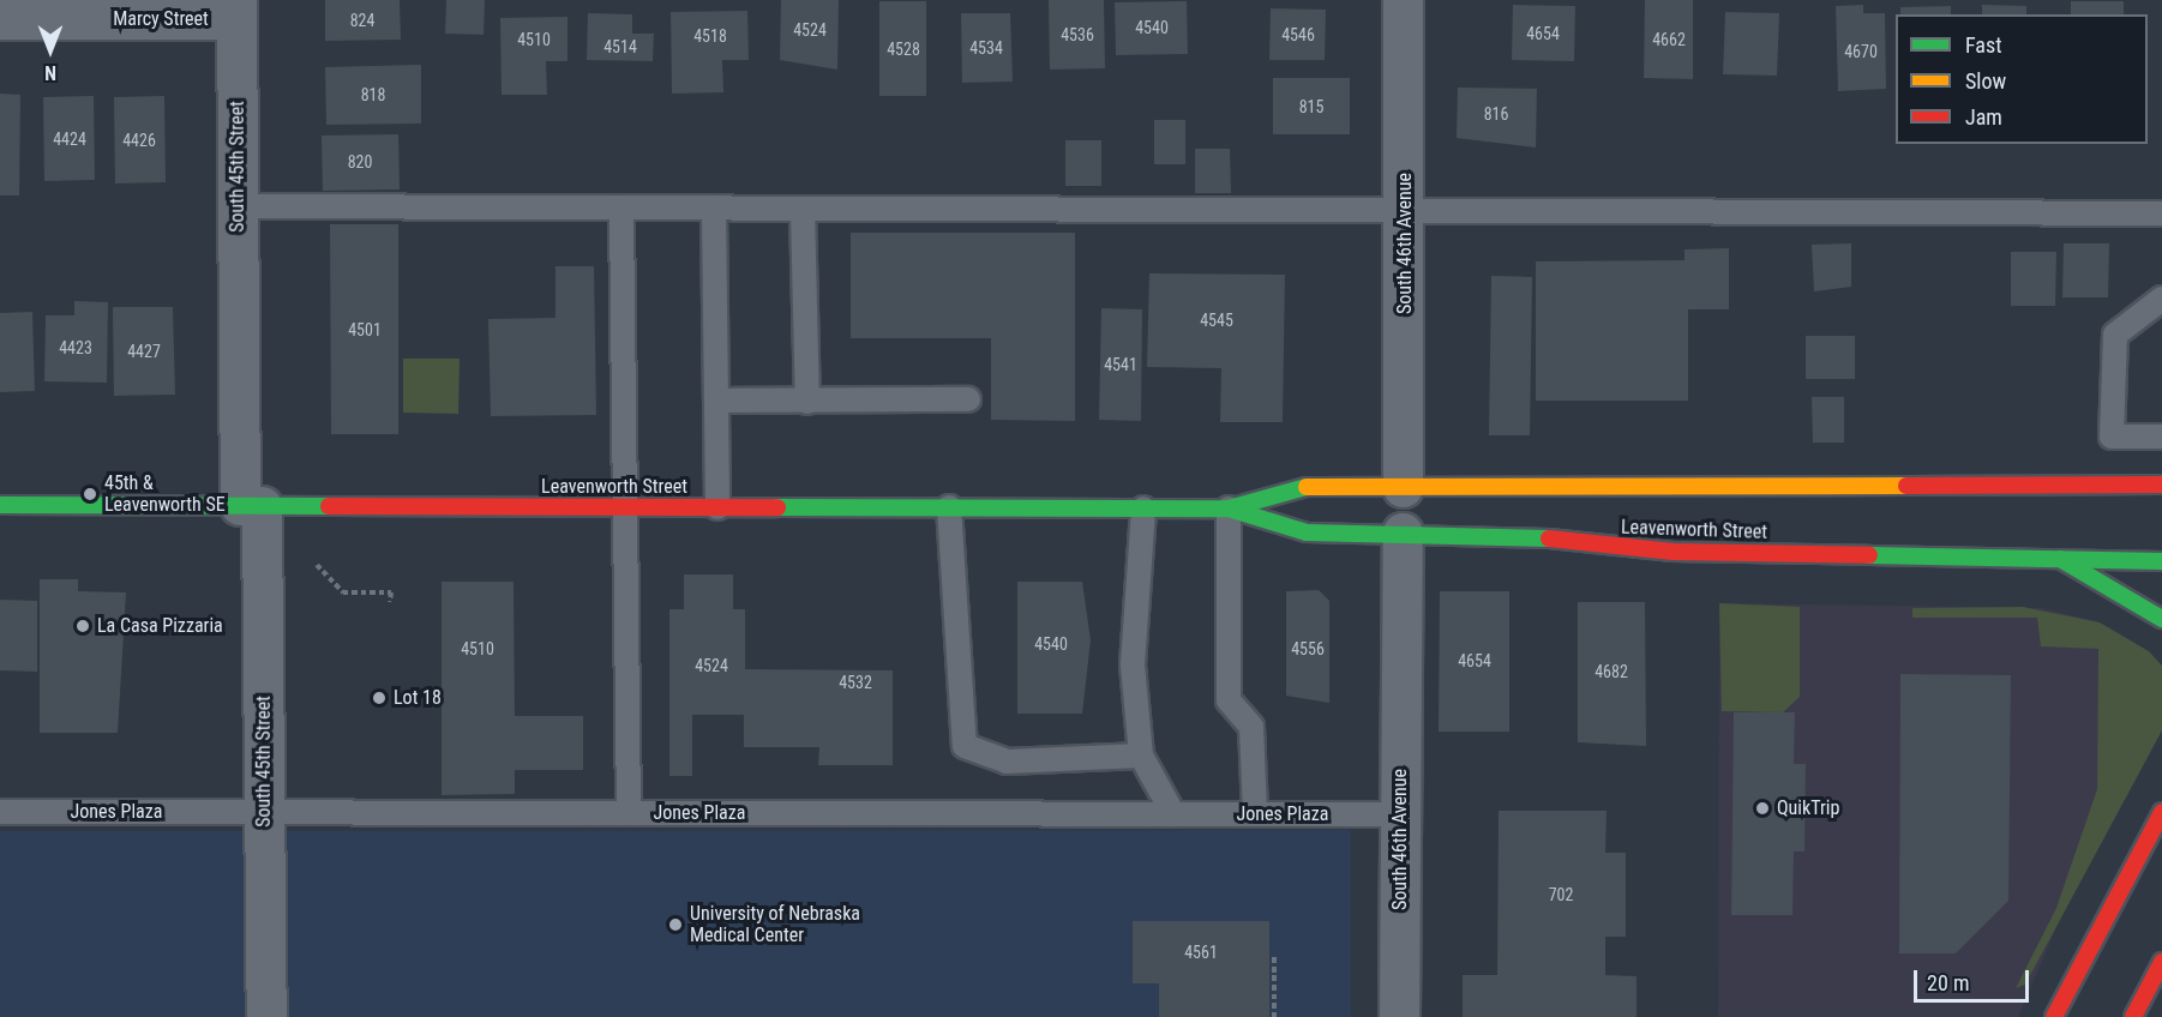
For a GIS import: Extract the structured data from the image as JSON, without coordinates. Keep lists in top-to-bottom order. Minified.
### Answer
{"streets":{"main road":["Leavenworth Street"],"street":["Marcy Street","South 45th Street","South 46th Avenue"],"lane":["Jones Plaza"]},"crossings":[["Marcy Street","South 45th Street"],["South 45th Street","Leavenworth Street"],["South 45th Street","Jones Plaza"],["South 46th Avenue","Leavenworth Street"],["South 46th Avenue","Jones Plaza"]],"places":["45th & Leavenworth SE","La Casa Pizzaria","Lot 18","QuikTrip","University of Nebraska Medical Center"],"house_numbers":["824","4540","4524","4654","4536","4546","4518","4510","4662","4514","4534","4528","4670","818","815","816","4424","4426","820","4545","4501","4423","4427","4541","4540","4510","4556","4654","4524","4682","4532","702","4561"],"legend":["Fast","Slow","Jam"],"scale_bar":"20 m","north":"bottom"}
